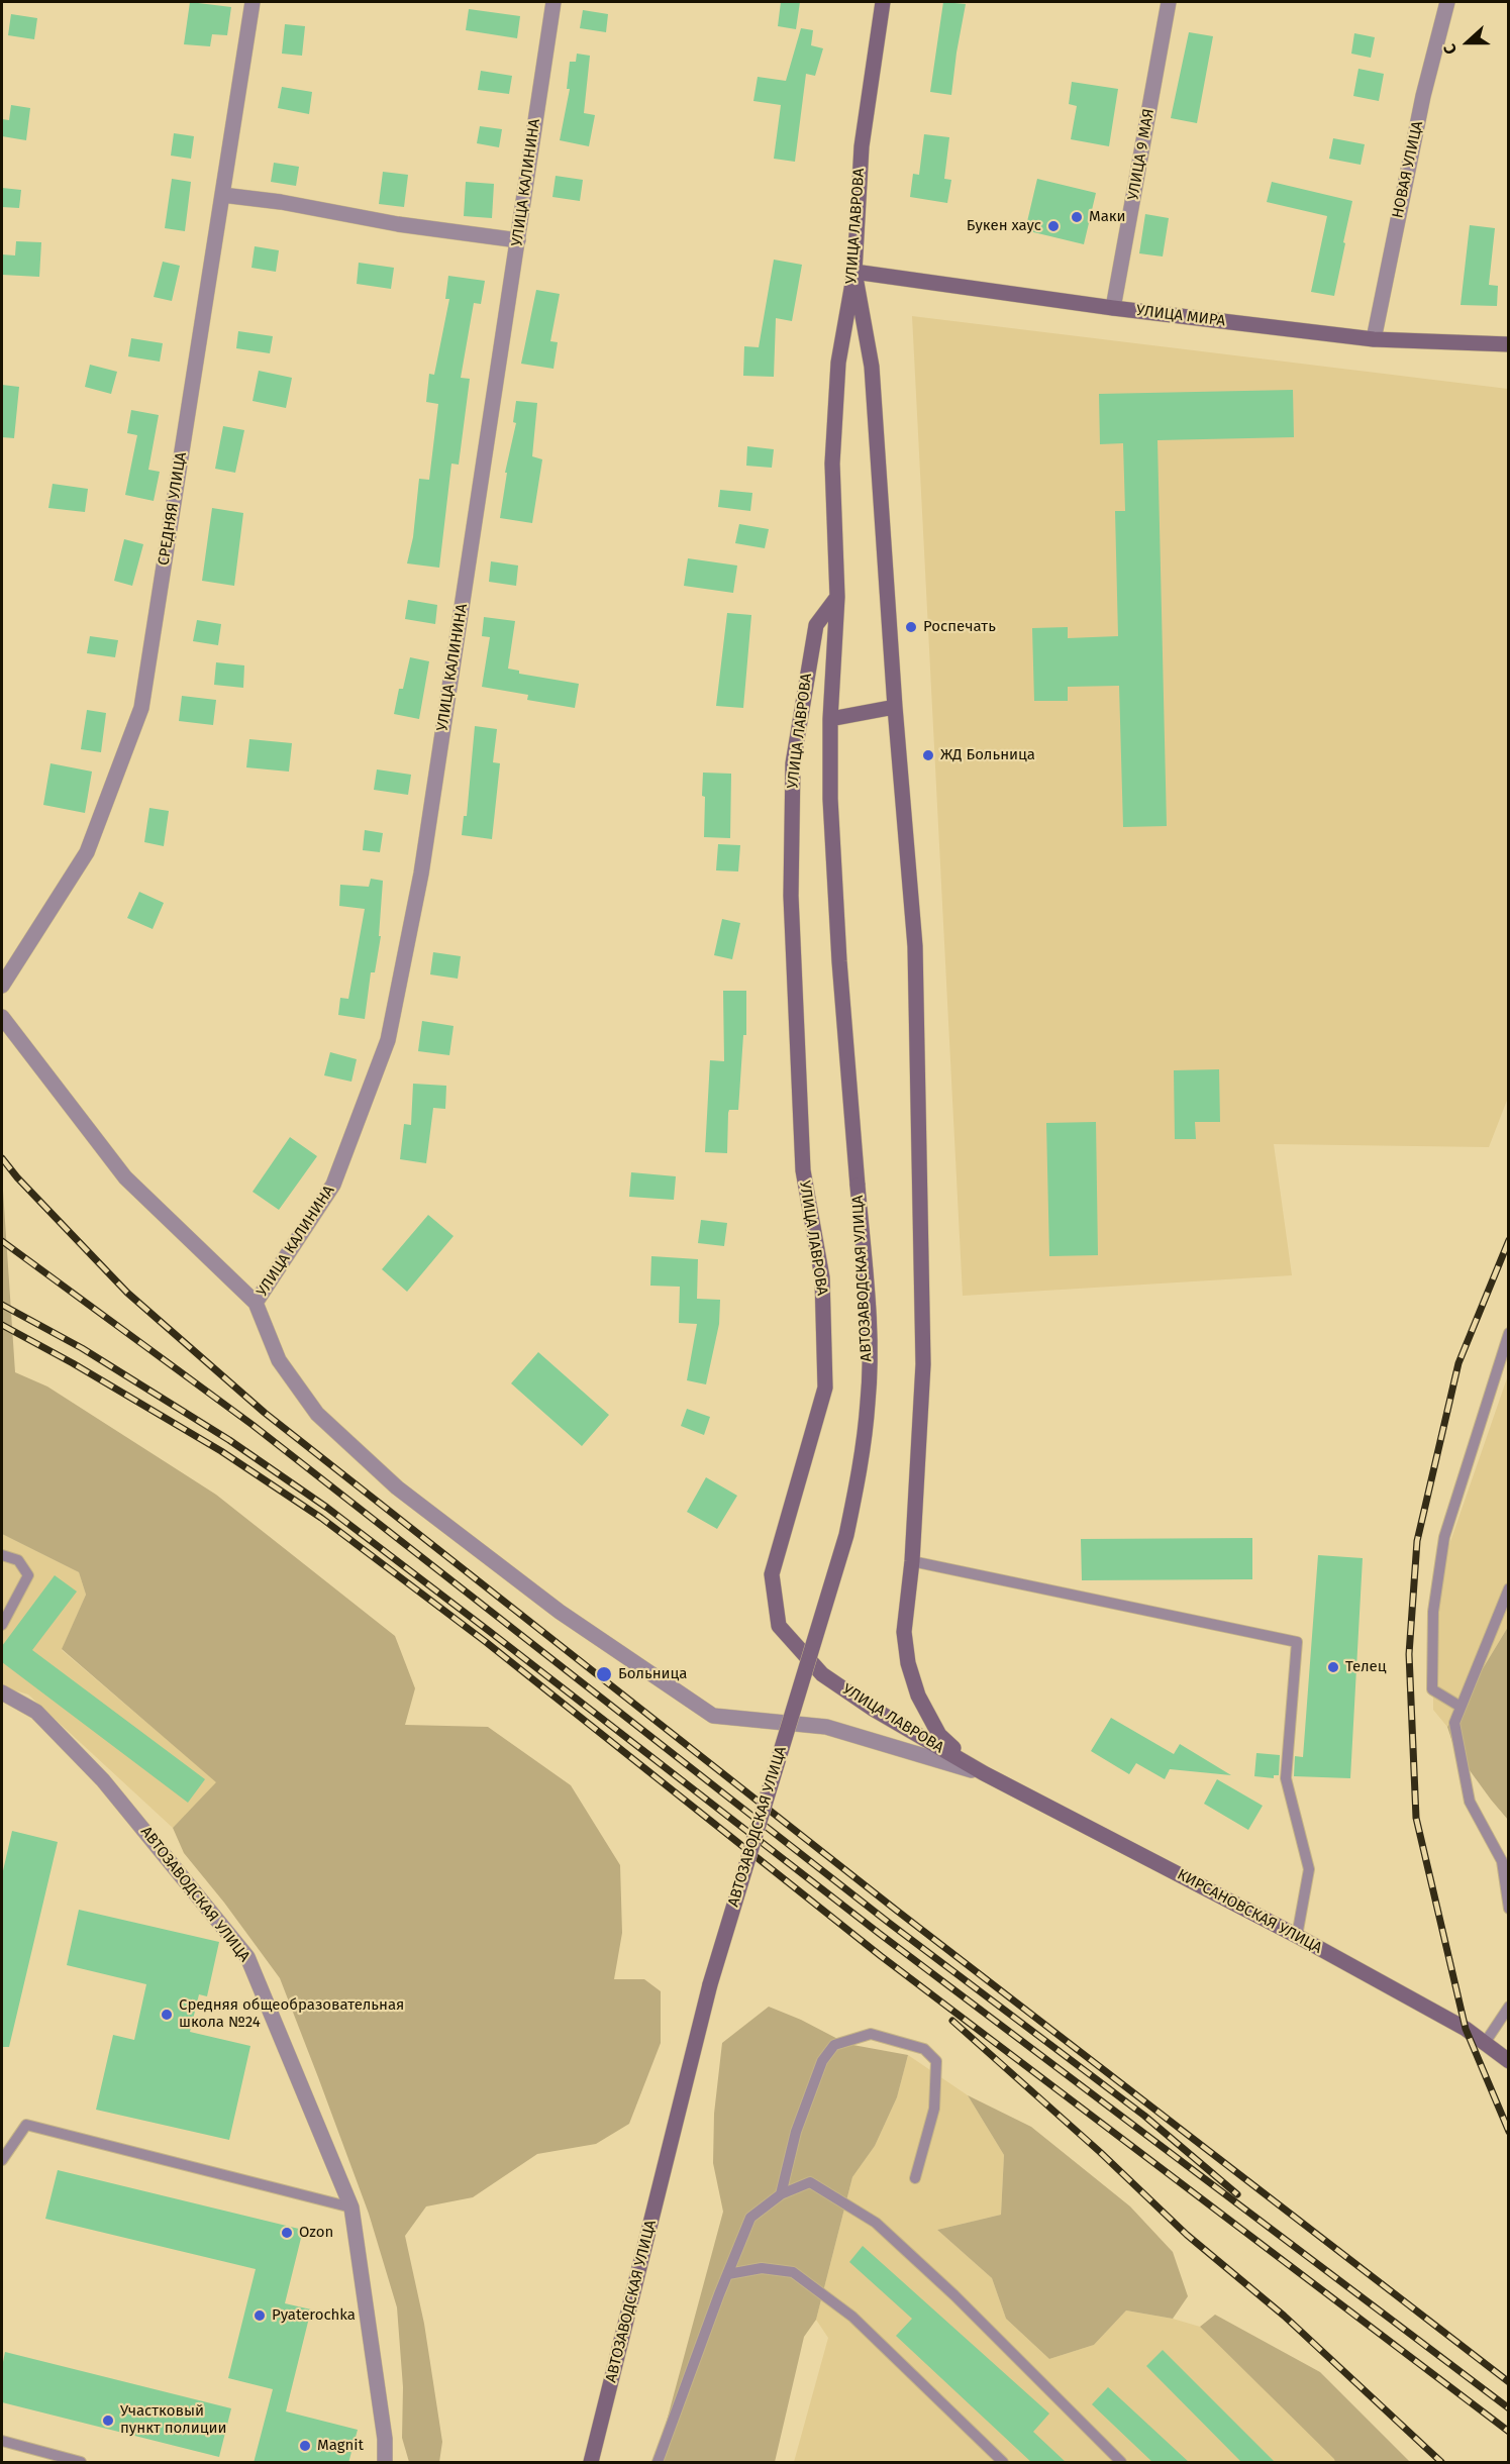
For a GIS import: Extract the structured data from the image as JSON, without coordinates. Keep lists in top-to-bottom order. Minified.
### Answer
{"streets":{"main road":["УЛИЦА ЛАВРОВА","УЛИЦА МИРА","АВТОЗАВОДСКАЯ УЛИЦА","КИРСАНОВСКАЯ УЛИЦА"],"street":["УЛИЦА 9 МАЯ","НОВАЯ УЛИЦА","УЛИЦА КАЛИНИНА","СРЕДНЯЯ УЛИЦА"]},"crossings":[["УЛИЦА 9 МАЯ","УЛИЦА МИРА"],["НОВАЯ УЛИЦА","УЛИЦА МИРА"],["УЛИЦА ЛАВРОВА","УЛИЦА МИРА"],["УЛИЦА ЛАВРОВА","АВТОЗАВОДСКАЯ УЛИЦА"],["УЛИЦА ЛАВРОВА","КИРСАНОВСКАЯ УЛИЦА"]],"places":["Маки","Букен хаус","Роспечать","ЖД Больница","Телец","Больница","Средняя общеобразовательная школа №24","Ozon","Pyaterochka","Участковый пункт полиции","Magnit"],"north":"left"}
